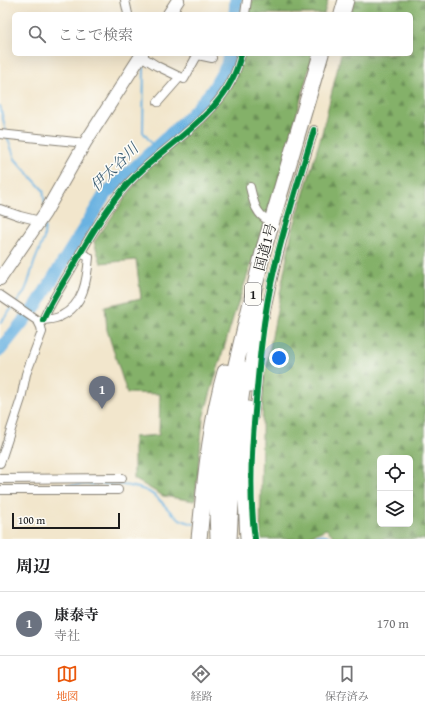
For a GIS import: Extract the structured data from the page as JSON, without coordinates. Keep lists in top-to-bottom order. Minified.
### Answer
{"streets":{"highway":["国道1号","1"]},"water":["伊太谷川"],"scale_bar":"100 m","page":{"search":"ここで検索","pins":"1","scale":"100 m","heading":"周辺","list":[{"mark":"1","name":"康泰寺","note":"寺社","value":"170 m"}],"nav":["地図","経路","保存済み"]}}
